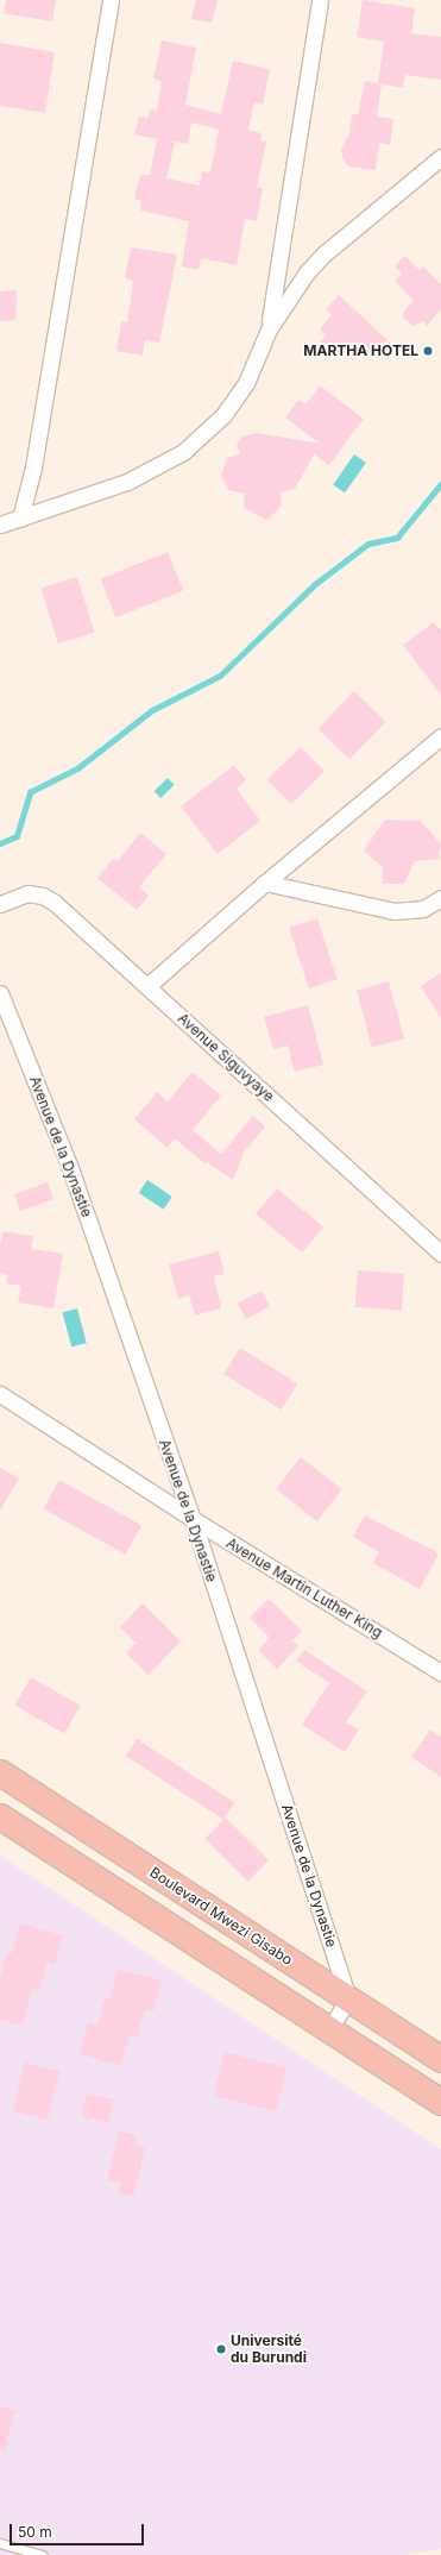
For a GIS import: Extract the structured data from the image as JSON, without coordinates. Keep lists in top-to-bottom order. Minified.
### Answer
{"streets":{"main road":["Boulevard Mwezi Gisabo"],"street":["Avenue Siguvyaye","Avenue de la Dynastie","Avenue Martin Luther King"]},"crossings":[["Avenue de la Dynastie","Avenue Martin Luther King"],["Avenue de la Dynastie","Boulevard Mwezi Gisabo"]],"places":["MARTHA HOTEL","Université du Burundi"],"scale_bar":"50 m"}
